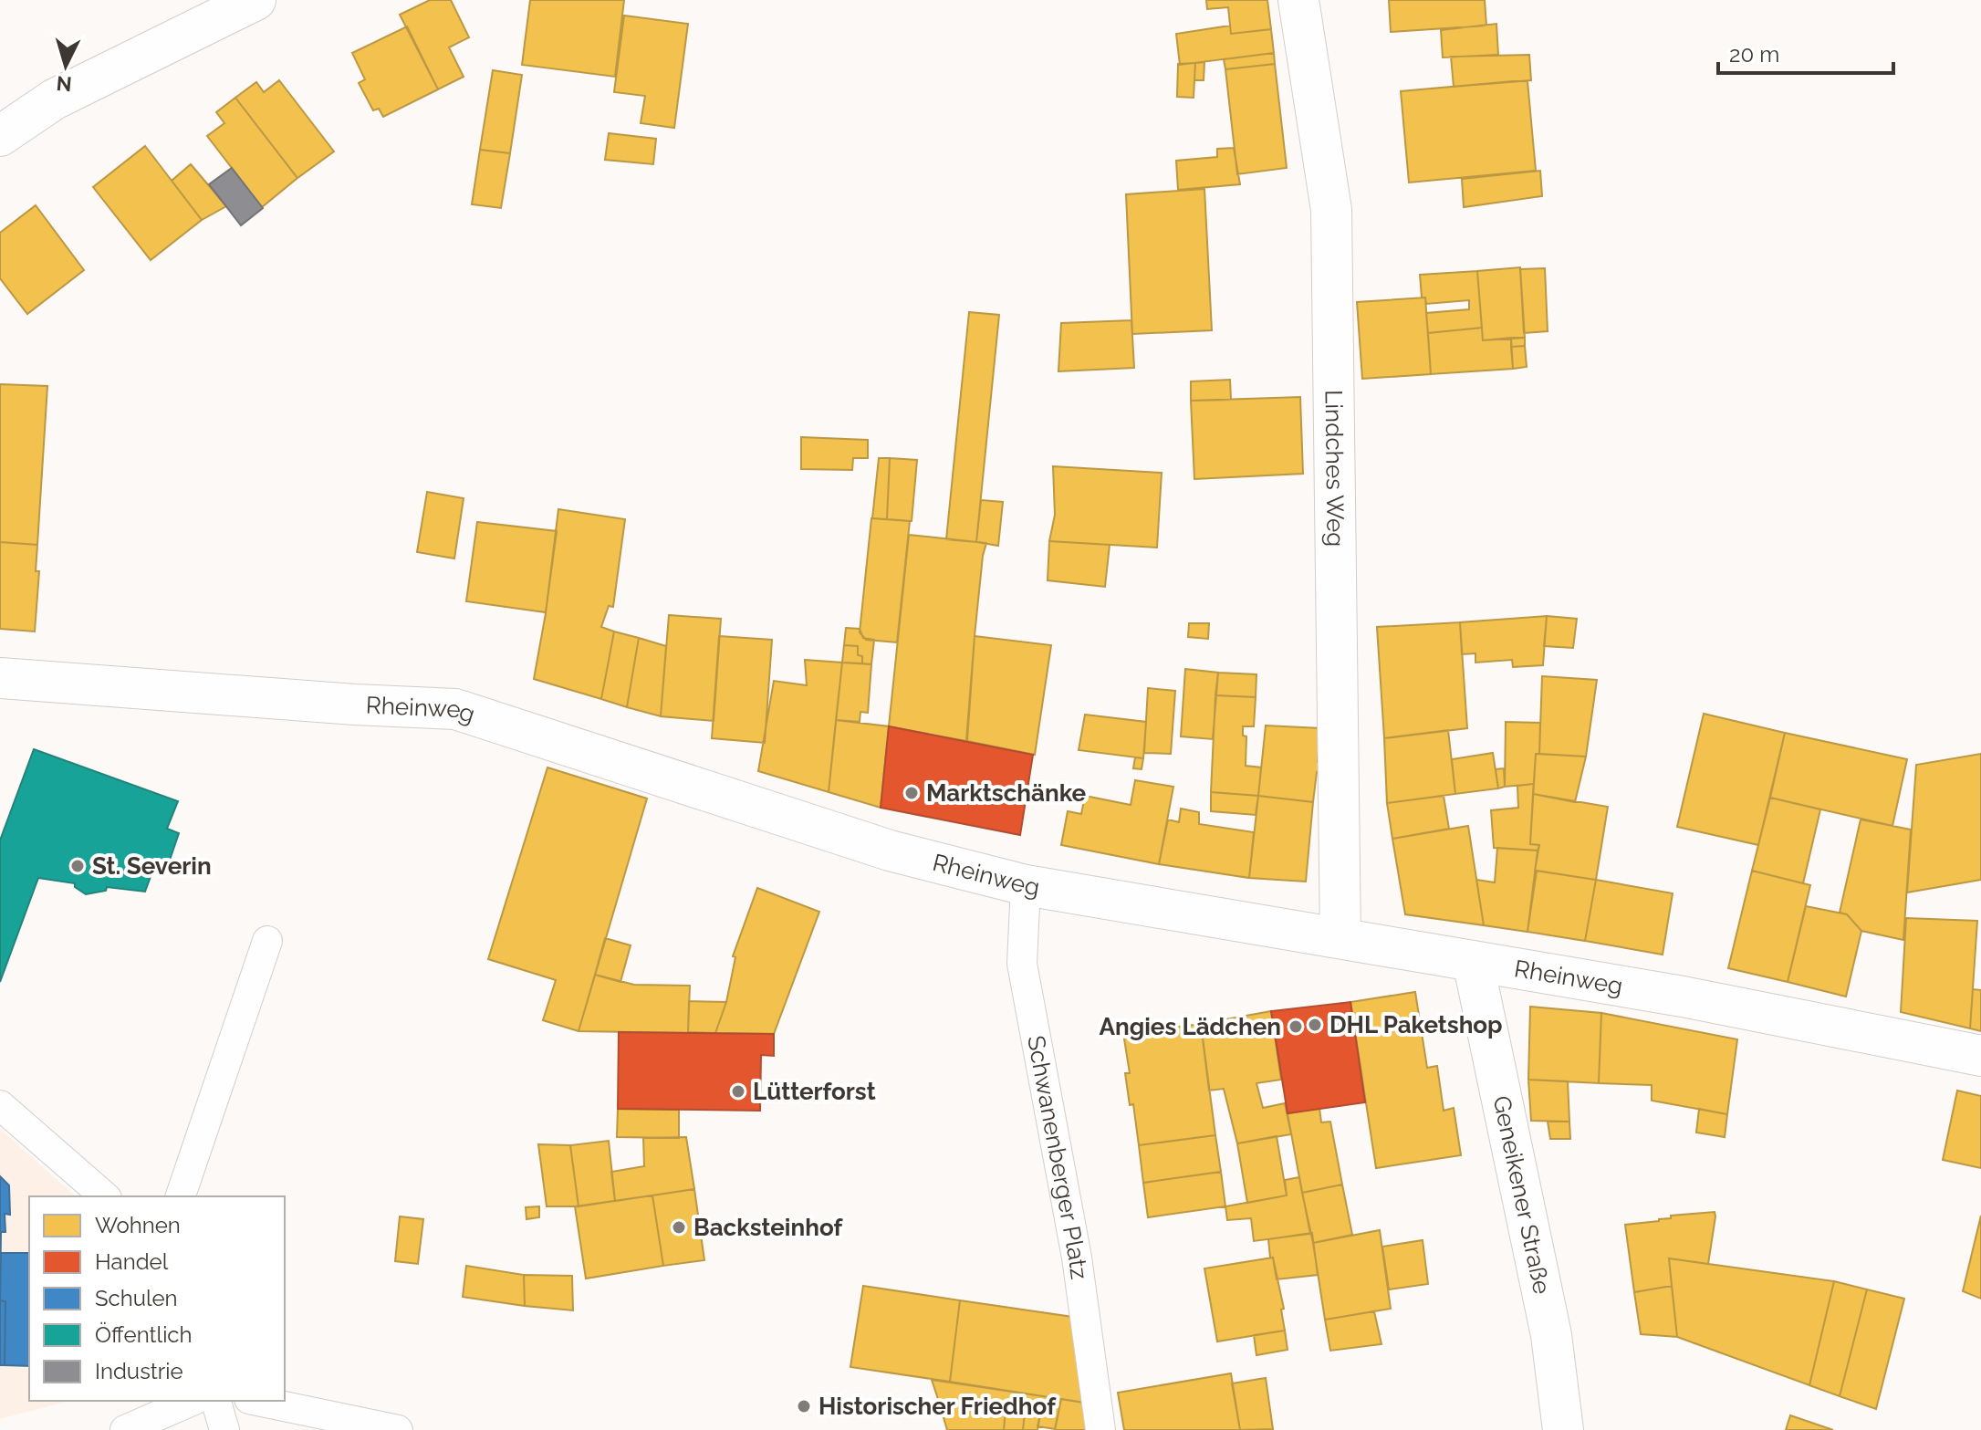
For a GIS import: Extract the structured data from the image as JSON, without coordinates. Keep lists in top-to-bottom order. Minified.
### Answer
{"streets":{"main road":["Lindches Weg","Rheinweg","Geneikener Straße"],"lane":["Schwanenberger Platz"]},"crossings":[["Lindches Weg","Rheinweg"],["Rheinweg","Schwanenberger Platz"],["Rheinweg","Geneikener Straße"]],"places":["Marktschänke","St. Severin","DHL Paketshop","Angies Lädchen","Lütterforst","Backsteinhof","Historischer Friedhof"],"legend":["Wohnen","Handel","Schulen","Öffentlich","Industrie"],"scale_bar":"20 m","north":"bottom"}
